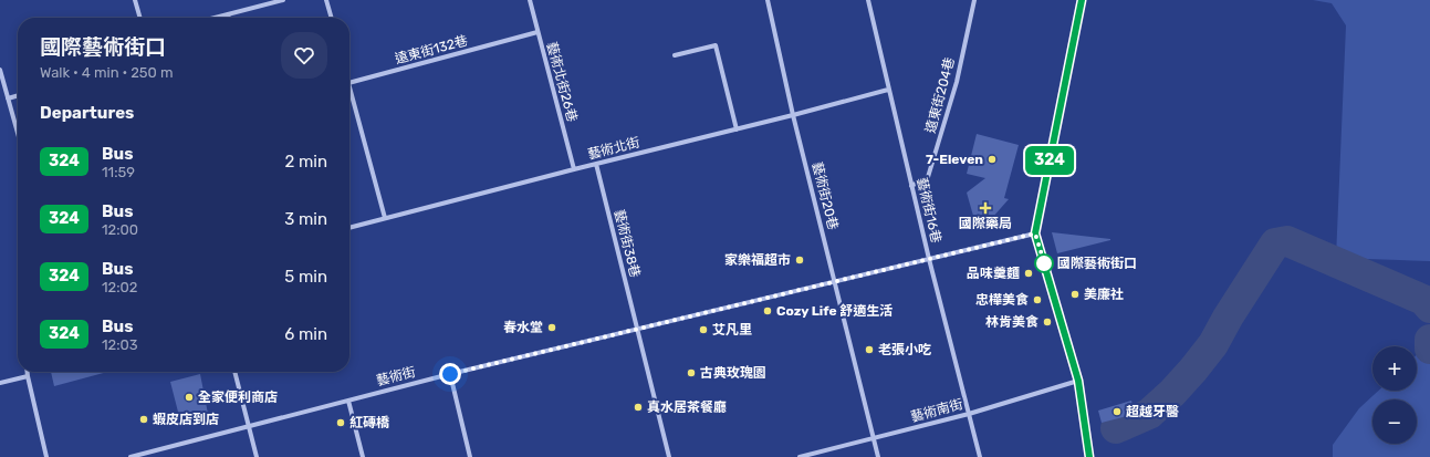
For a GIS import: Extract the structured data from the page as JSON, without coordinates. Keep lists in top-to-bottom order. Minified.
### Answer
{"streets":{"street":["遠東街132巷","藝術北街26巷","遠東街204巷","藝術北街","藝術街20巷","藝術街16巷","藝術街38巷","藝術街","藝術南街"]},"crossings":[["遠東街132巷","藝術北街26巷"],["藝術北街26巷","藝術北街"],["遠東街204巷","藝術街16巷"],["藝術北街","藝術街20巷"],["藝術北街","藝術街16巷"],["藝術北街","藝術街38巷"],["藝術街20巷","藝術街"],["藝術街20巷","藝術南街"],["藝術街16巷","藝術街"],["藝術街16巷","藝術南街"],["藝術街38巷","藝術街"]],"places":{"other":["7-Eleven","家樂福超市","國際藝術街口","品味羹麵","美廉社","忠樺美食","Cozy Life 舒適生活","林肯美食","春水堂","艾凡里","老張小吃","古典玫瑰園","全家便利商店","真水居茶餐廳","超越牙醫","蝦皮店到店","紅磚橋"],"health":["國際藥局"]},"lines":["bus line 324"],"page":{"on_map":"324","heading":[["國際藝術街口","Walk · 4 min · 250 m"],"Departures"],"list":[{"mark":"324","name":"Bus","note":"11:59","value":"2 min"},{"mark":"324","name":"Bus","note":"12:00","value":"3 min"},{"mark":"324","name":"Bus","note":"12:02","value":"5 min"},{"mark":"324","name":"Bus","note":"12:03","value":"6 min"}],"map_buttons":["+","−"]}}
